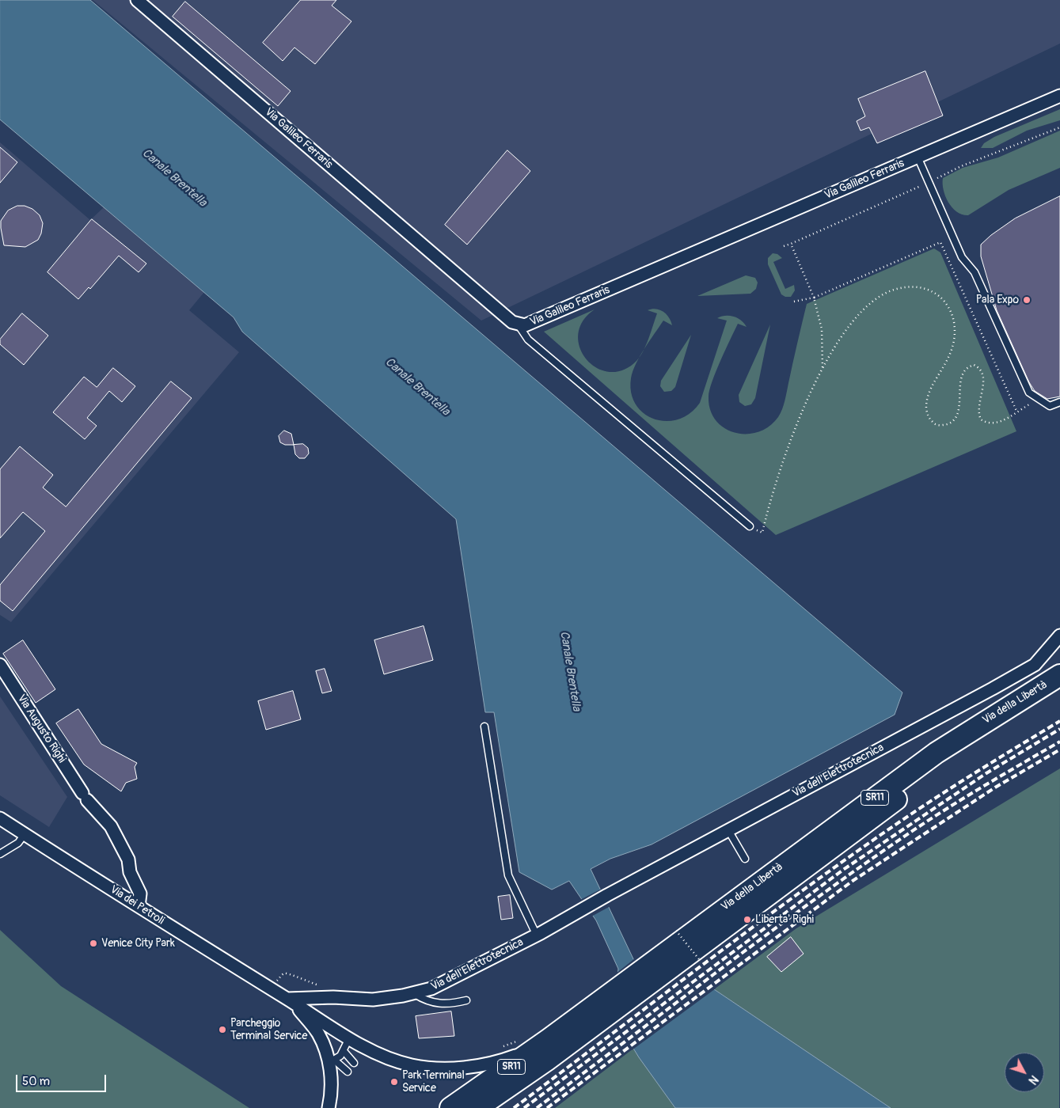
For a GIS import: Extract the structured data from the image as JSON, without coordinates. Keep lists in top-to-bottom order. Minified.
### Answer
{"streets":{"highway":["Via della Libertà","SR11"],"street":["Via Galileo Ferraris","Via Augusto Righi","Via dell'Elettrotecnica","Via dei Petroli"]},"crossings":[["Via della Libertà","Via dei Petroli"],["Via Augusto Righi","Via dei Petroli"],["Via dell'Elettrotecnica","Via dei Petroli"]],"water":["Canale Brentella"],"places":["Pala Expo","Liberta' Righi","Venice City Park","Parcheggio Terminal Service","Park Terminal Service"],"scale_bar":"50 m","north":"bottom right"}
